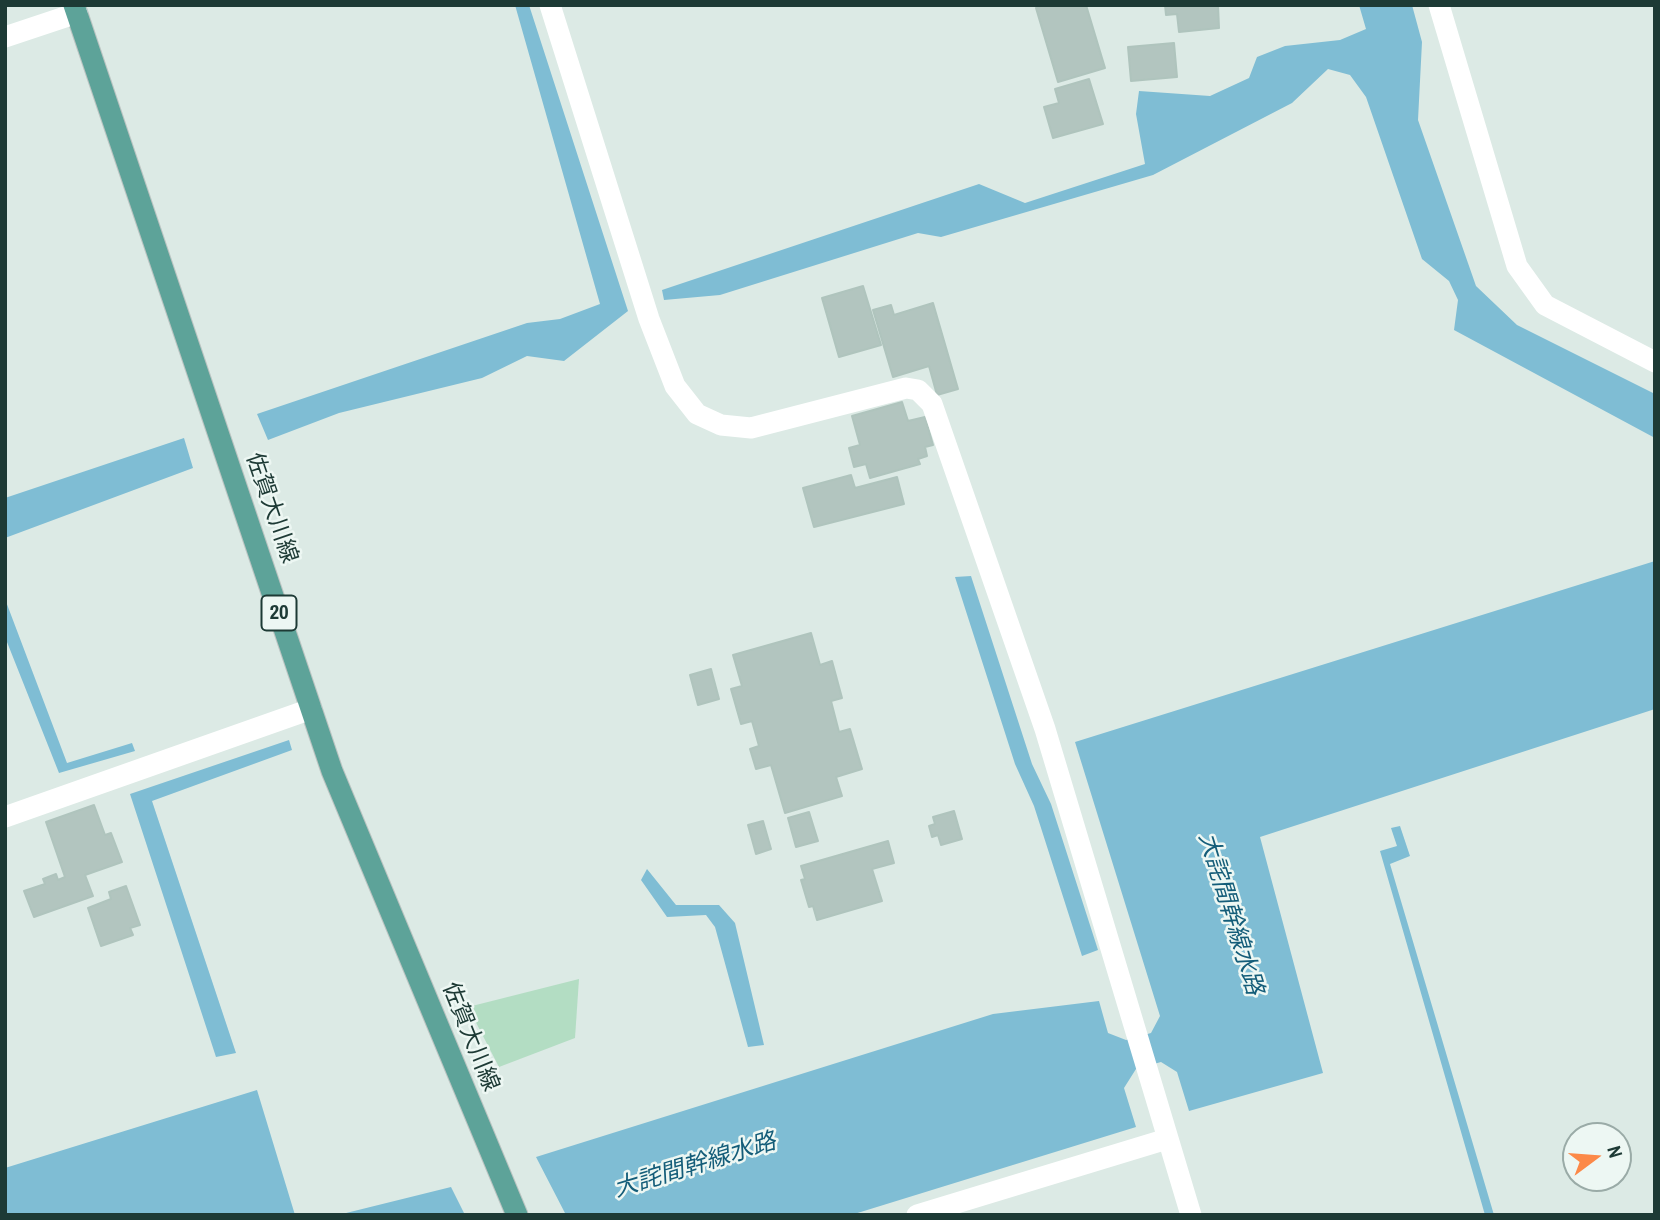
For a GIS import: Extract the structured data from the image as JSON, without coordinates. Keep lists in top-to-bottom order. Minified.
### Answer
{"streets":{"main road":["佐賀大川線","20"]},"water":["大詫間幹線水路"],"north":"right"}
